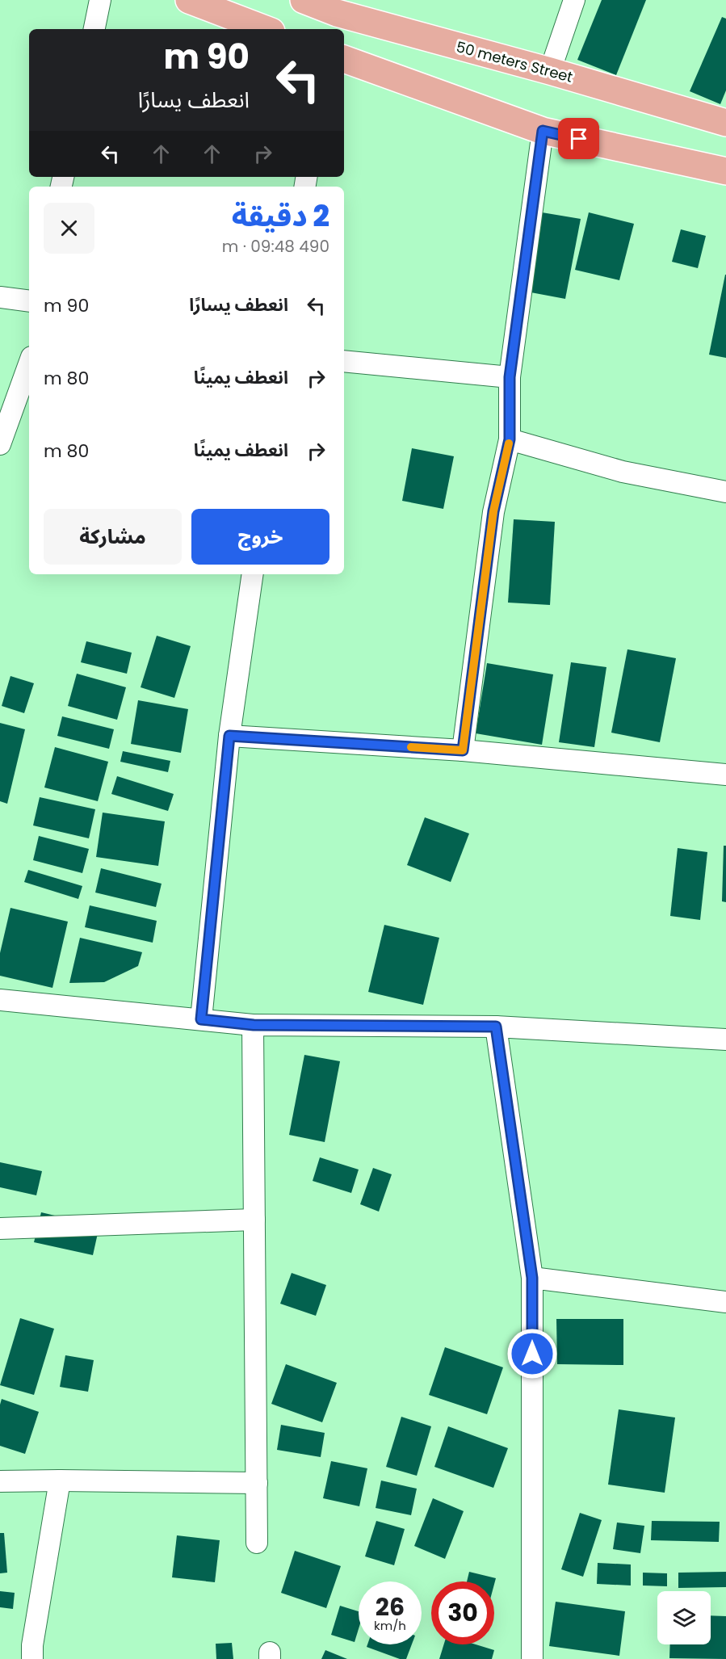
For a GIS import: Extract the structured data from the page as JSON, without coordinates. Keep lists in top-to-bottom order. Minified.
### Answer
{"streets":{"main road":["50 meters Street"]},"page":{"turn":["90 m","انعطف يسارًا"],"heading":["2 دقيقة","490 m · 09:48"],"list":[{"name":"انعطف يسارًا","value":"90 m"},{"name":"انعطف يمينًا","value":"80 m"},{"name":"انعطف يمينًا","value":"80 m"}],"buttons":["خروج","مشاركة"],"speed":"26 km/h","limit":"30"}}
